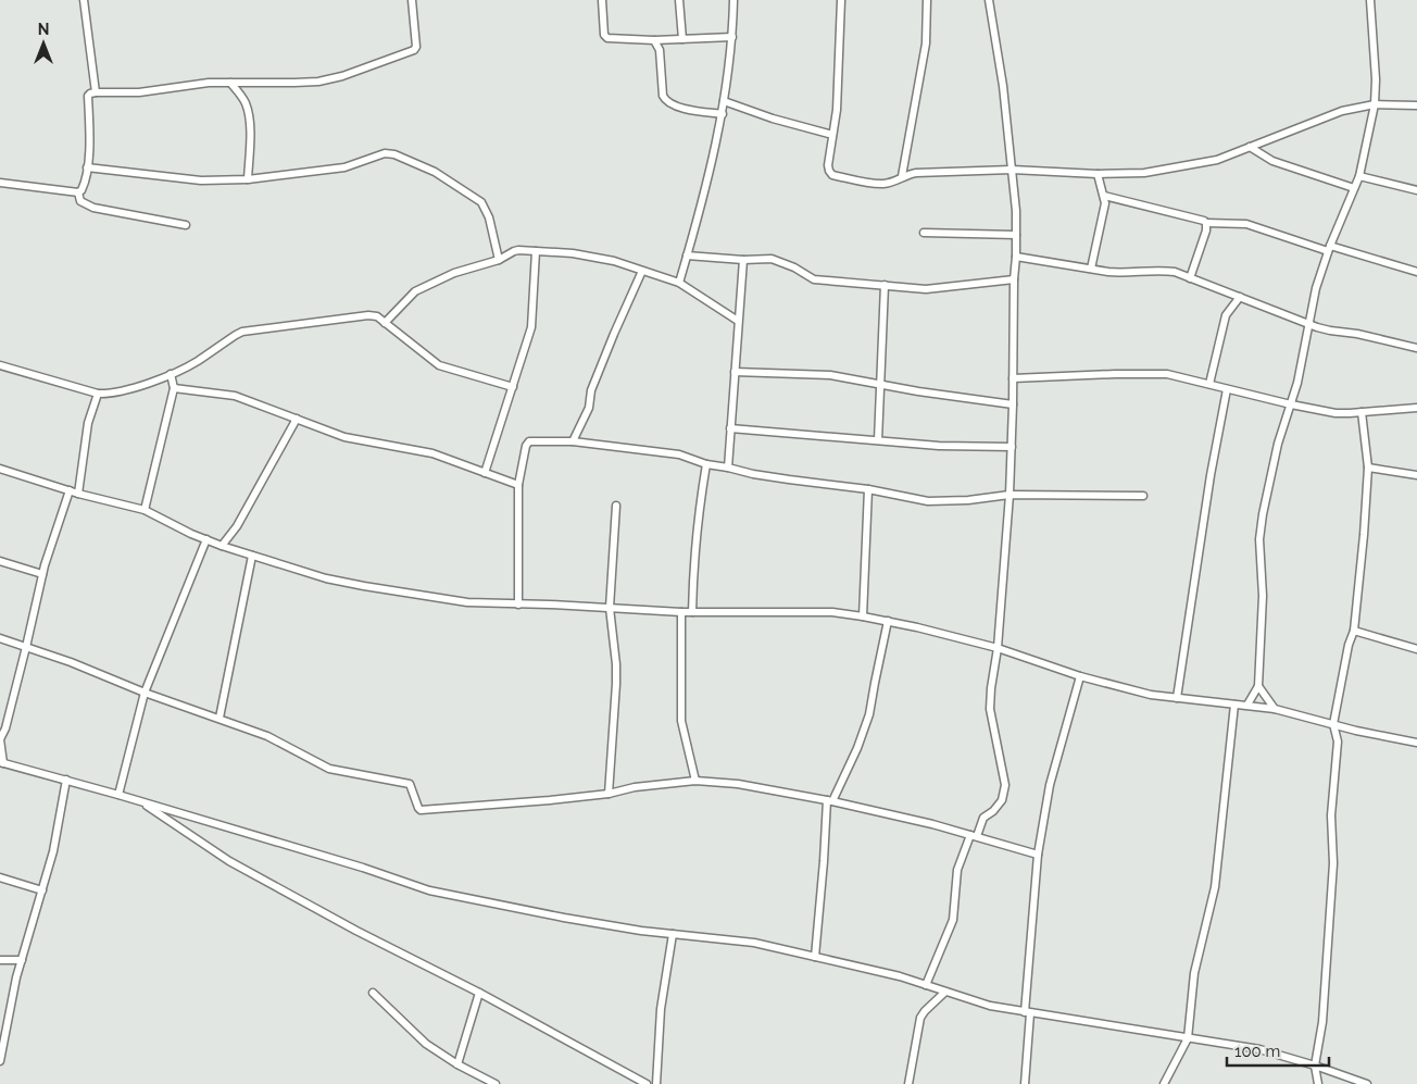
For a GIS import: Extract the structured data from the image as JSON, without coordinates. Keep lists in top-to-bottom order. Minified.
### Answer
{"scale_bar":"100 m","north":"top"}
